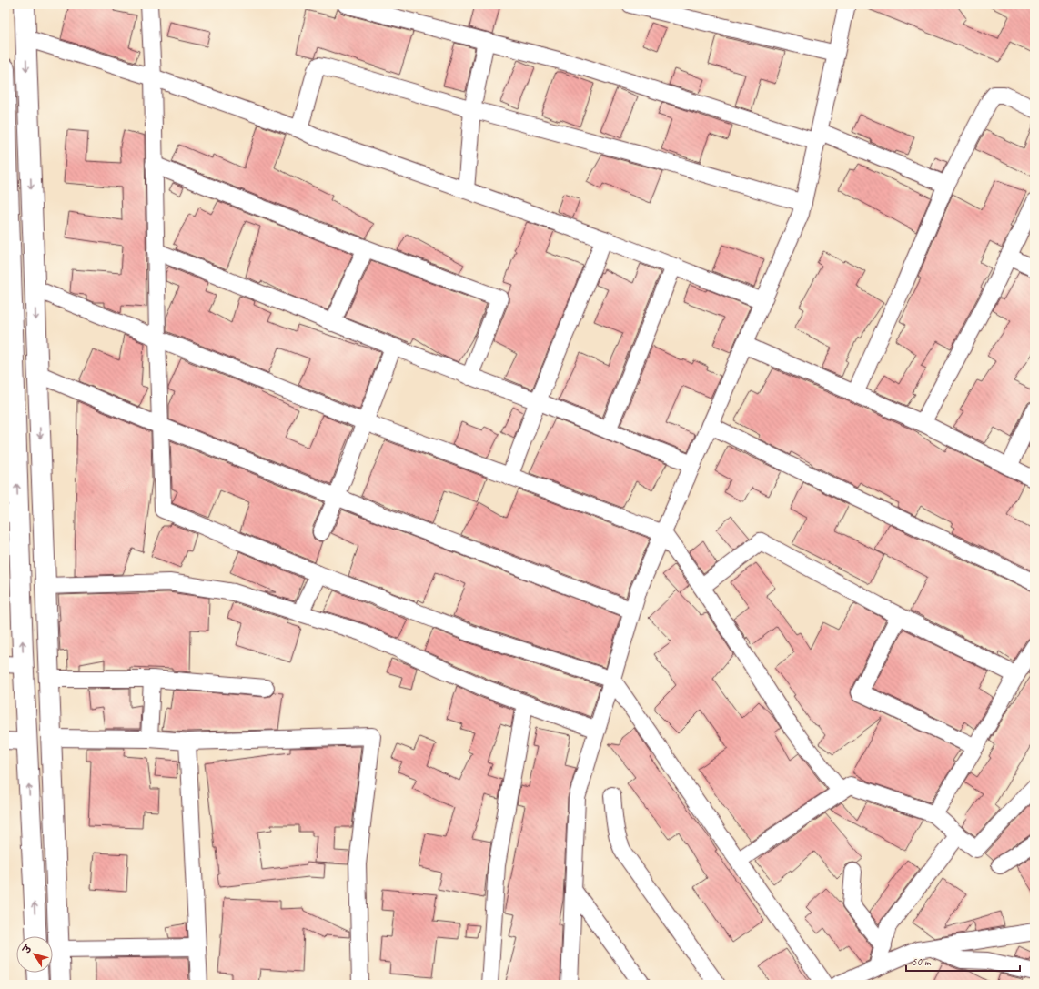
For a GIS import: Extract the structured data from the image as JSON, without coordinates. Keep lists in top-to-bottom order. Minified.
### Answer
{"scale_bar":"50 m","north":"top left"}
